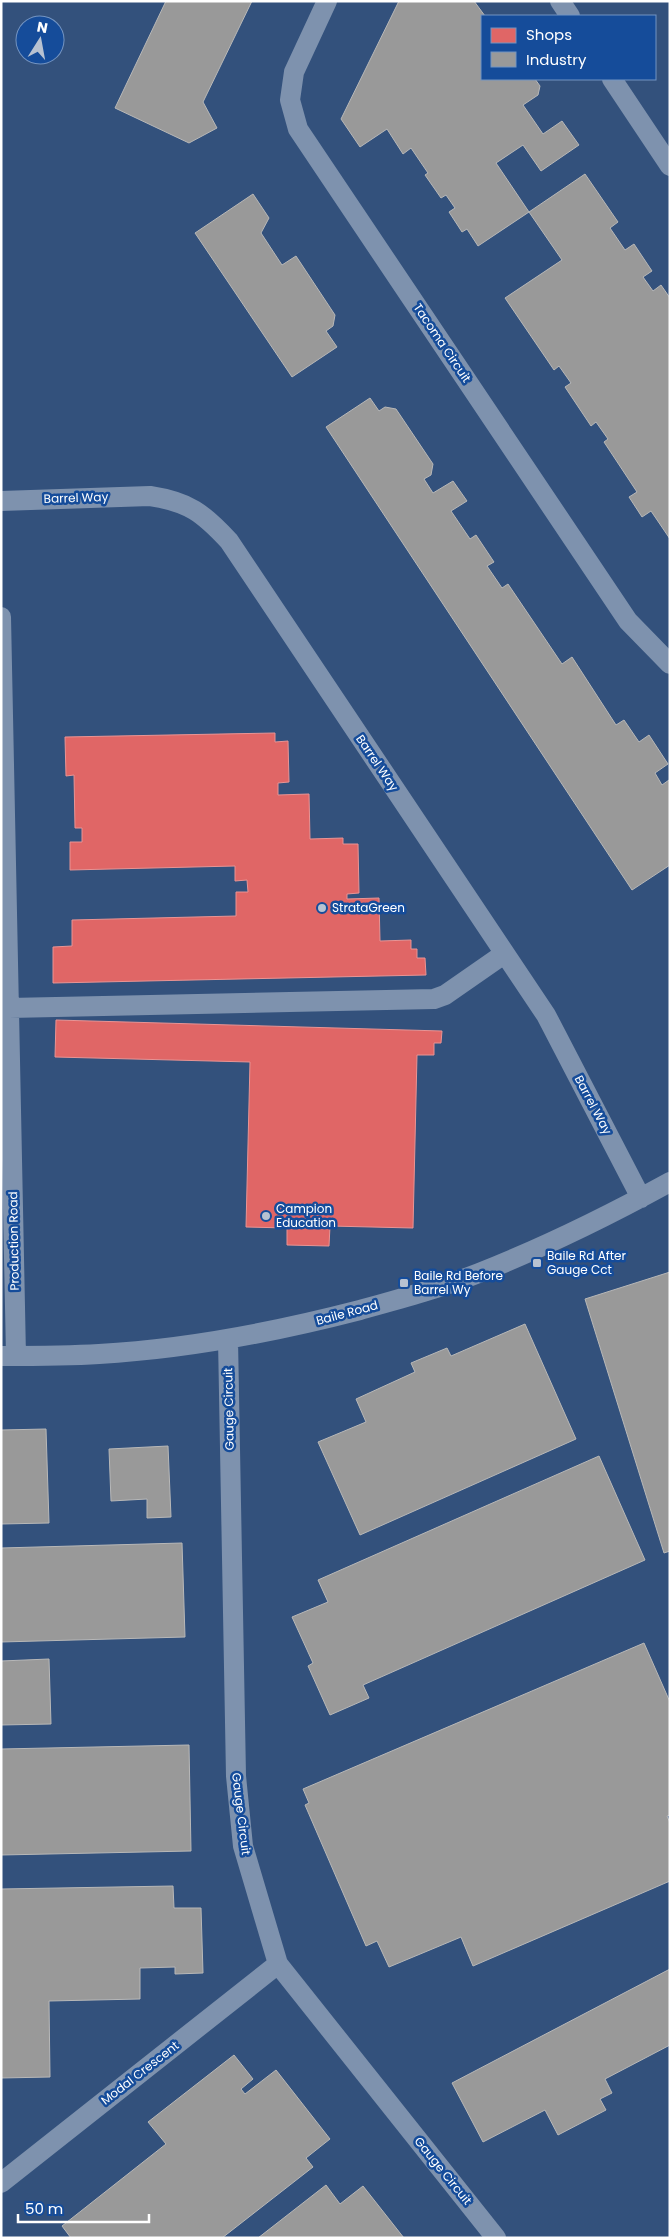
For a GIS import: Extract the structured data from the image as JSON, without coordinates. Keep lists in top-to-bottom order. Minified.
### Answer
{"streets":{"street":["Tacoma Circuit","Barrel Way","Production Road","Baile Road","Gauge Circuit","Modal Crescent"]},"crossings":[["Barrel Way","Baile Road"],["Production Road","Baile Road"],["Baile Road","Gauge Circuit"],["Gauge Circuit","Modal Crescent"]],"places":{"other":["StrataGreen","Campion Education"],"transit":["Baile Rd After Gauge Cct","Baile Rd Before Barrel Wy"]},"legend":["Shops","Industry"],"scale_bar":"50 m","north":"top"}
